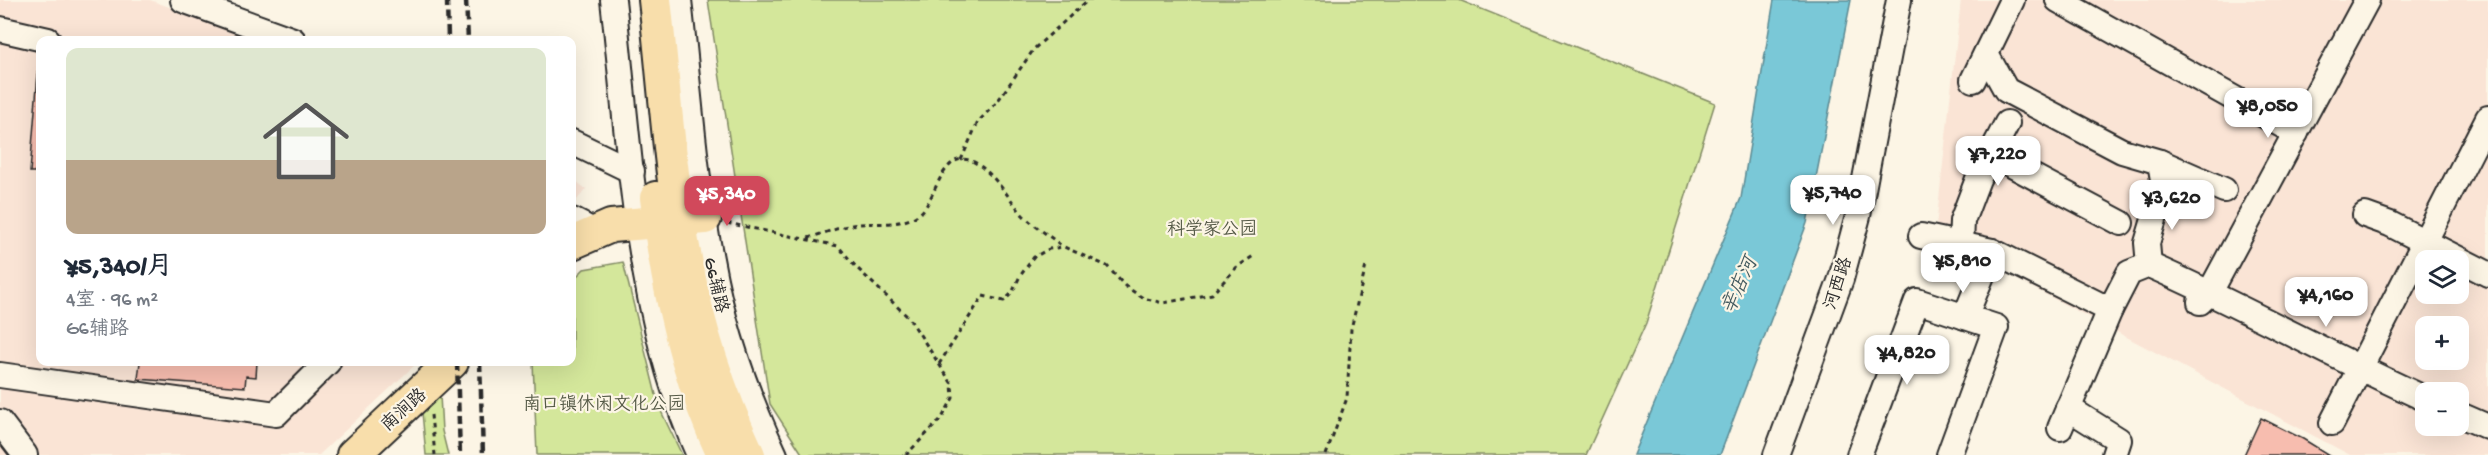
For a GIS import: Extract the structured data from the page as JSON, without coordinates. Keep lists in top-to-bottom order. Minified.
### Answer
{"streets":{"main road":["G6辅路","南涧路"],"street":["河西路"]},"water":["辛店河"],"parks":["科学家公园","南口镇休闲文化公园"],"page":{"list":[{"name":"¥5,340/月","note":"4室 · 96 m² · G6辅路"}],"price":["¥8,050","¥7,220","¥5,740","¥5,340","¥3,620","¥5,810","¥4,160","¥4,820"],"map_buttons":["+","−"]}}
